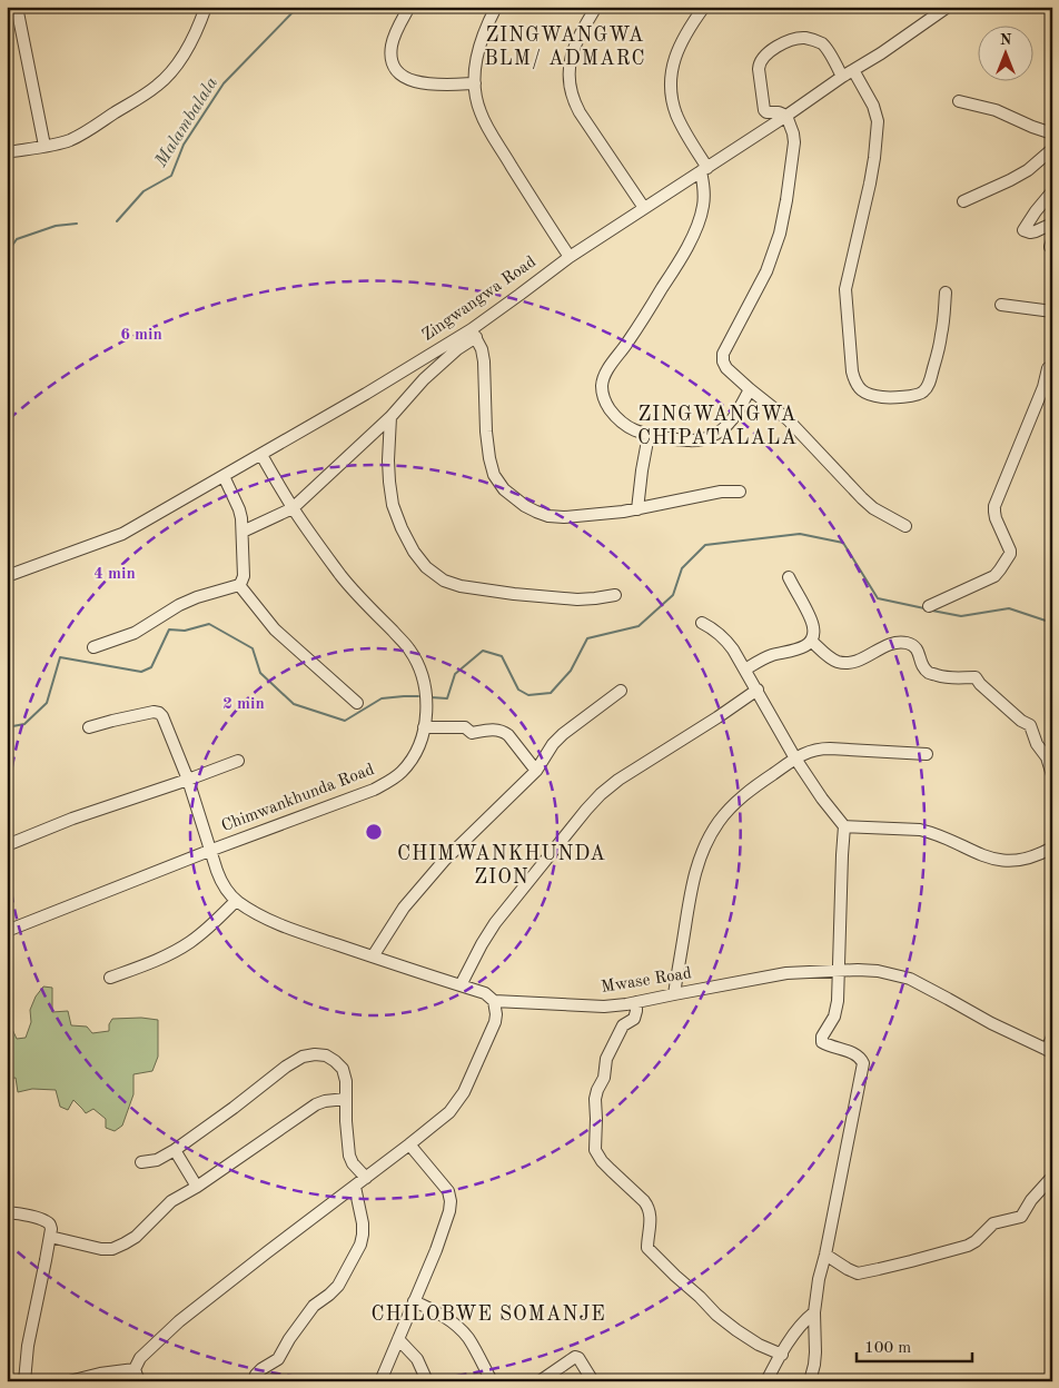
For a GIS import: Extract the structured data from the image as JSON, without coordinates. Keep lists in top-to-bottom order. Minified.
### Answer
{"streets":{"street":["Zingwangwa Road","Chimwankhunda Road","Mwase Road"]},"crossings":[["Zingwangwa Road","Chimwankhunda Road"],["Chimwankhunda Road","Mwase Road"]],"districts":["ZINGWANGWA BLM/ ADMARC","ZINGWANGWA CHIPATALALA","CHIMWANKHUNDA ZION","CHILOBWE SOMANJE"],"water":["Malambalala"],"scale_bar":"100 m","north":"top","rings":["6 min","4 min","2 min"]}
